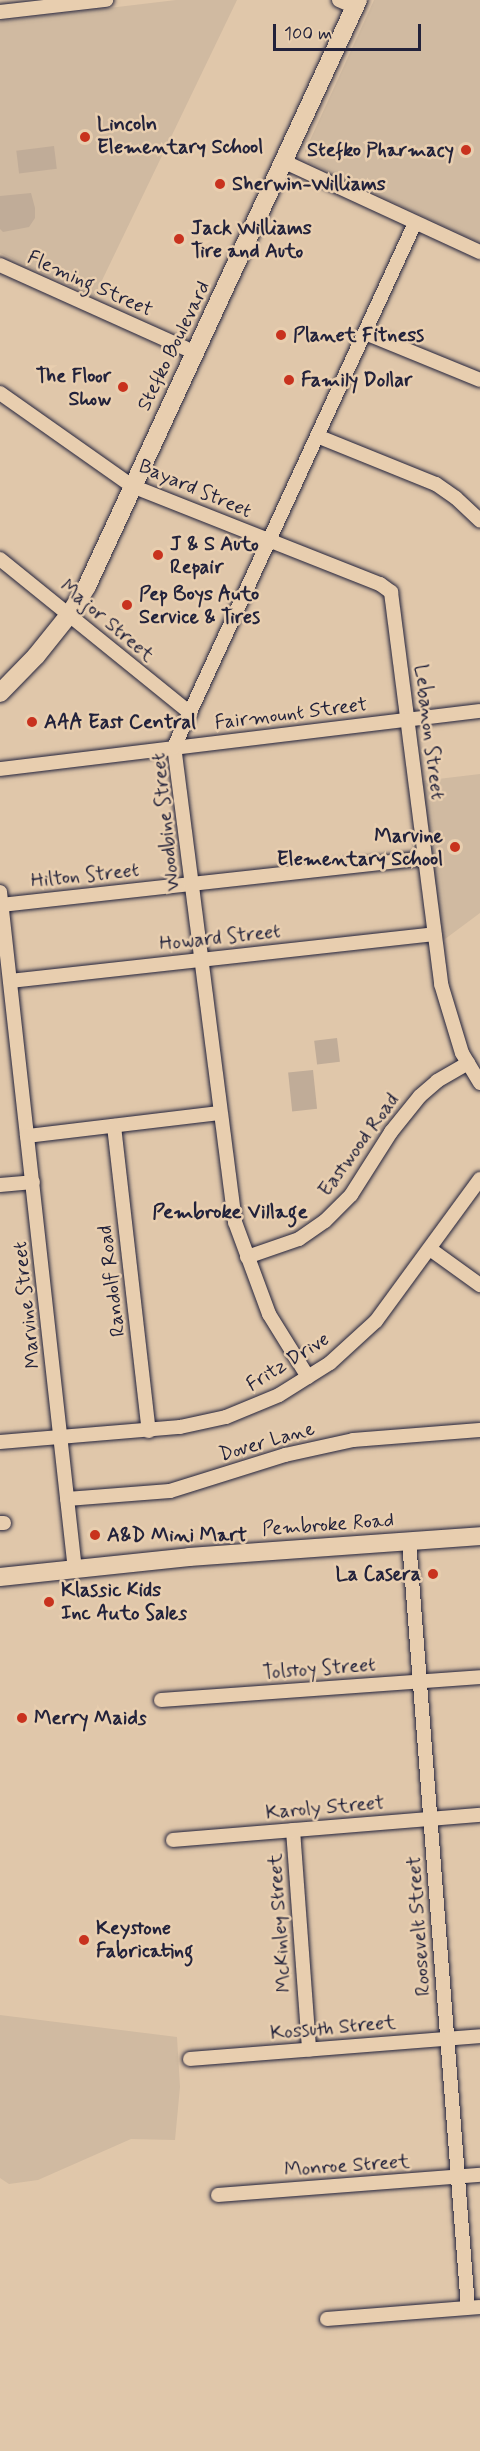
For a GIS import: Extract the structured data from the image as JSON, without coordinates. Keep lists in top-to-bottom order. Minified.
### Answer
{"streets":{"main road":["Stefko Boulevard","Pembroke Road"],"street":["Fleming Street","Bayard Street","Major Street","Fairmount Street","Lebanon Street","Woodbine Street","Hilton Street","Howard Street","Eastwood Road","Randolf Road","Marvine Street","Fritz Drive","Dover Lane","Tolstoy Street","Karoly Street","McKinley Street","Roosevelt Street","Kossuth Street","Monroe Street"]},"crossings":[["Fleming Street","Stefko Boulevard"],["Stefko Boulevard","Bayard Street"],["Stefko Boulevard","Major Street"],["Bayard Street","Lebanon Street"],["Bayard Street","Woodbine Street"],["Major Street","Woodbine Street"],["Fairmount Street","Lebanon Street"],["Fairmount Street","Woodbine Street"],["Lebanon Street","Hilton Street"],["Lebanon Street","Howard Street"],["Lebanon Street","Eastwood Road"],["Woodbine Street","Hilton Street"],["Woodbine Street","Howard Street"],["Woodbine Street","Eastwood Road"],["Woodbine Street","Fritz Drive"],["Hilton Street","Marvine Street"],["Howard Street","Marvine Street"],["Randolf Road","Fritz Drive"],["Marvine Street","Fritz Drive"],["Marvine Street","Dover Lane"],["Marvine Street","Pembroke Road"],["Pembroke Road","Roosevelt Street"],["Tolstoy Street","Roosevelt Street"],["Karoly Street","McKinley Street"],["Karoly Street","Roosevelt Street"],["McKinley Street","Kossuth Street"],["Roosevelt Street","Kossuth Street"],["Roosevelt Street","Monroe Street"]],"districts":["Pembroke Village"],"places":["Lincoln Elementary School","Stefko Pharmacy","Sherwin-Williams","Jack Williams Tire and Auto","Planet Fitness","Family Dollar","The Floor Show","J & S Auto Repair","Pep Boys Auto Service & Tires","AAA East Central","Marvine Elementary School","A&D Mini Mart","La Casera","Klassic Kids Inc Auto Sales","Merry Maids","Keystone Fabricating"],"scale_bar":"100 m"}
